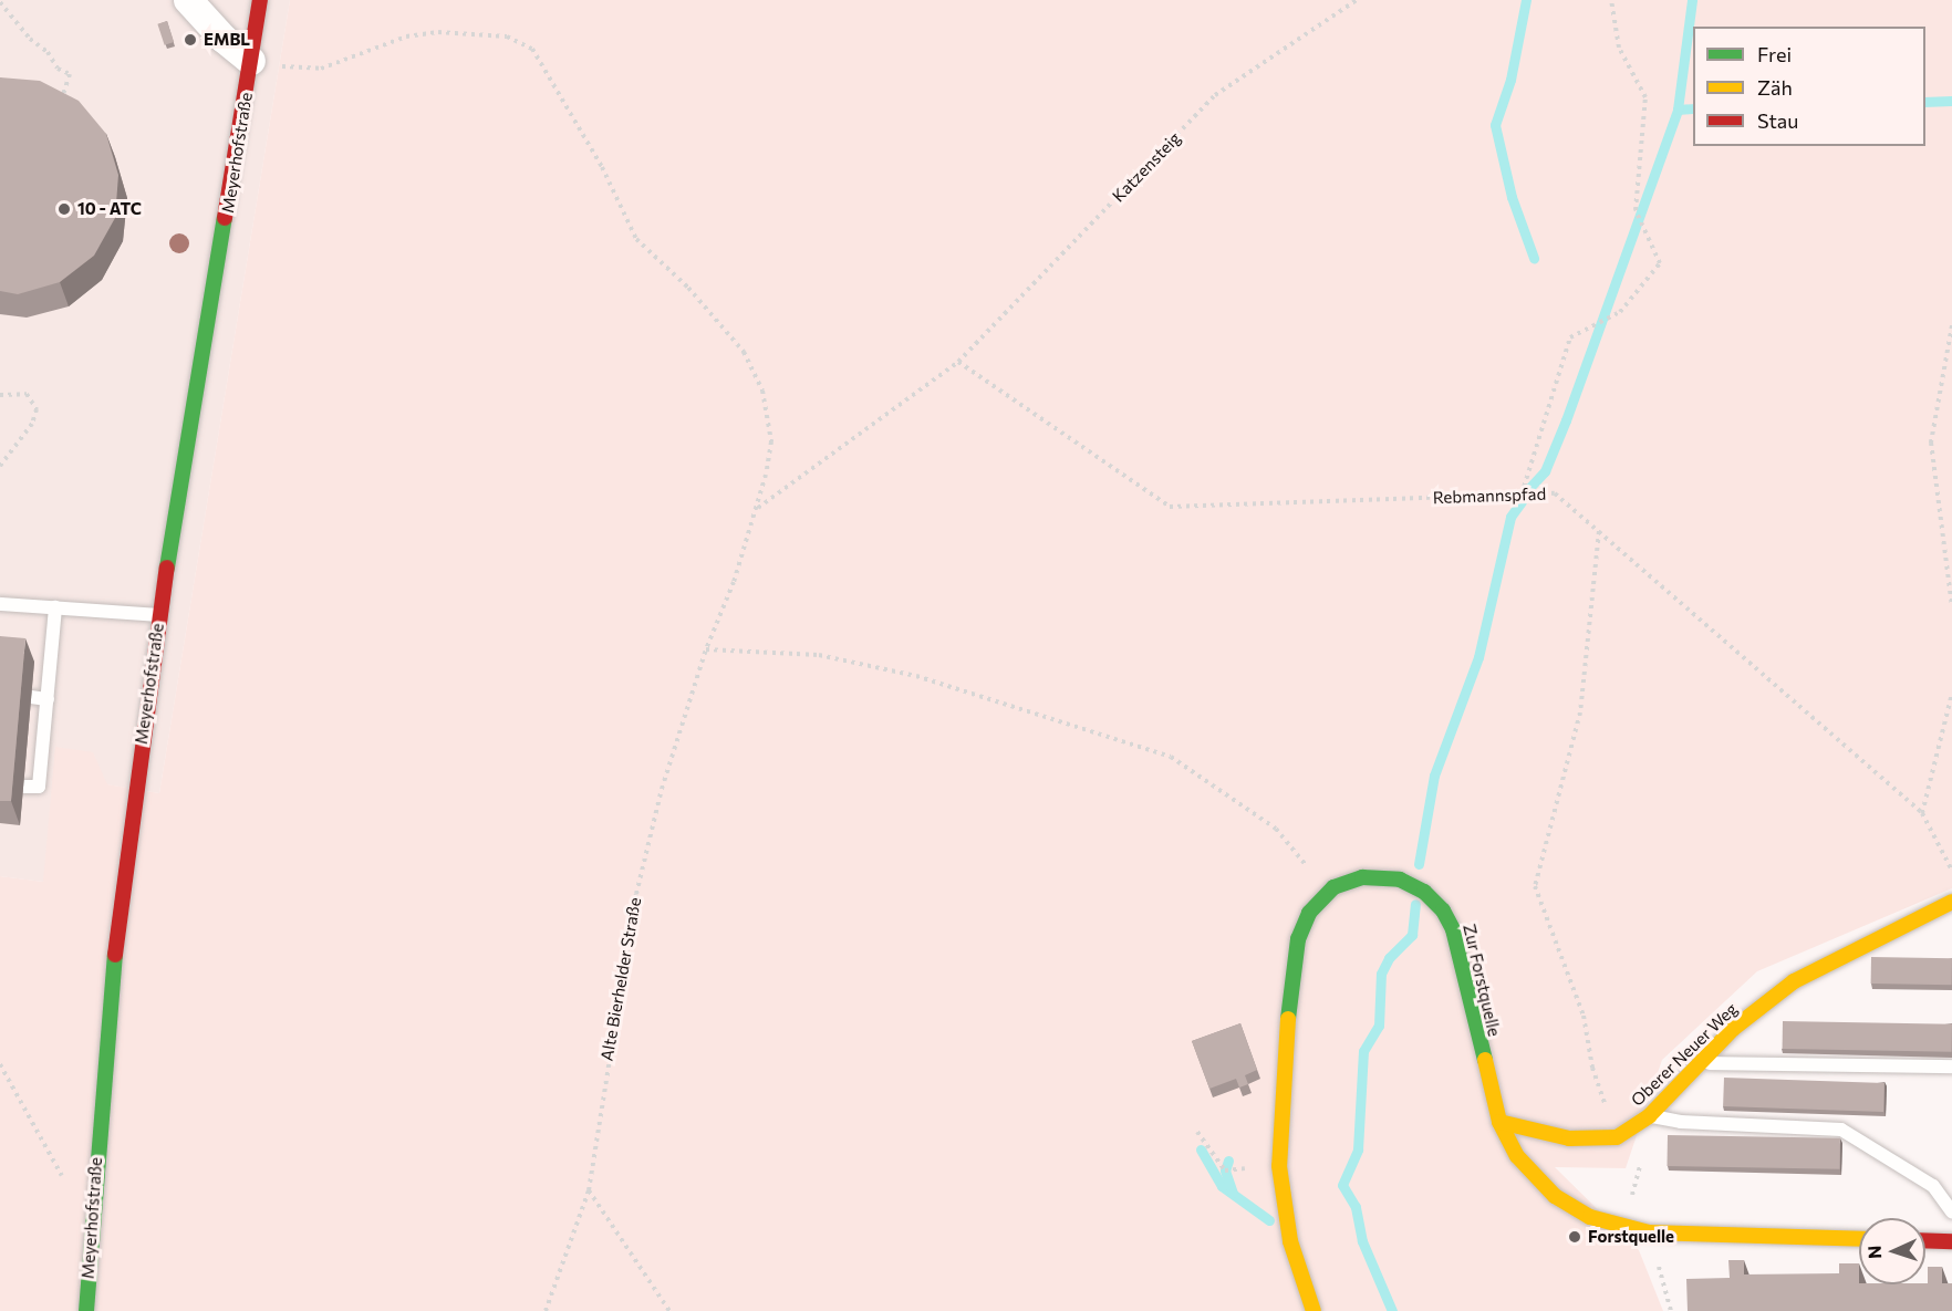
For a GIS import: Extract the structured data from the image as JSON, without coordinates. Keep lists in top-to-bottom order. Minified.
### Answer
{"streets":{"street":["Meyerhofstraße","Zur Forstquelle","Oberer Neuer Weg"],"path":["Katzensteig","Rebmannspfad","Alte Bierhelder Straße"]},"crossings":[["Katzensteig","Rebmannspfad"],["Katzensteig","Alte Bierhelder Straße"],["Zur Forstquelle","Oberer Neuer Weg"]],"places":["EMBL","10 - ATC","Forstquelle"],"legend":["Frei","Zäh","Stau"],"north":"left"}
